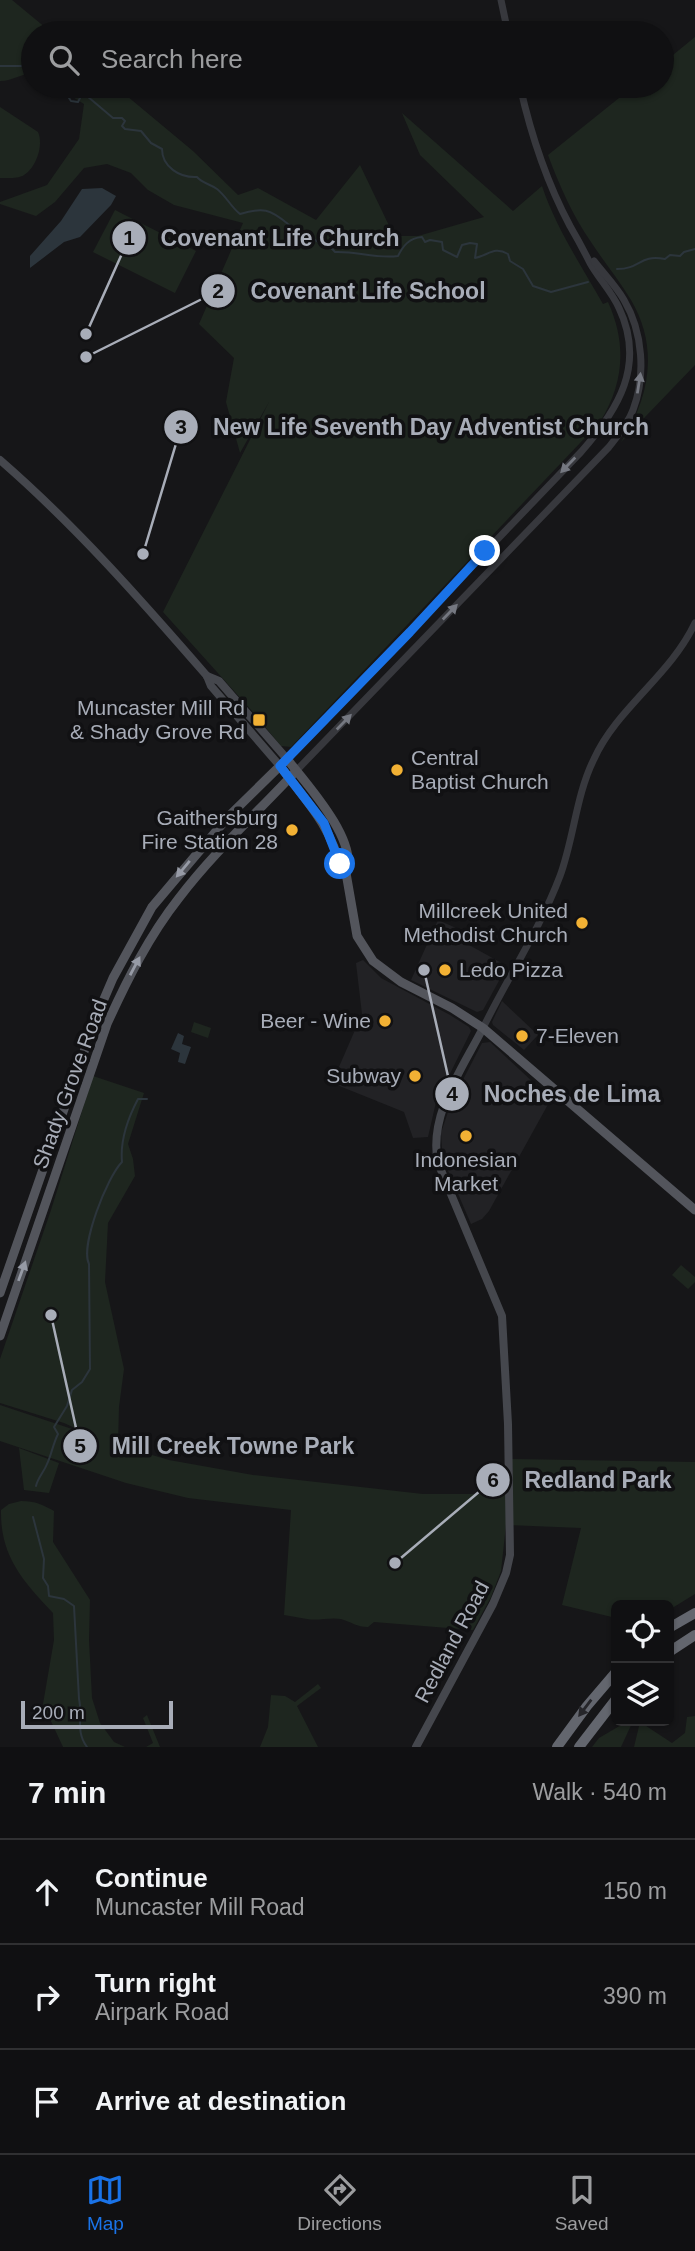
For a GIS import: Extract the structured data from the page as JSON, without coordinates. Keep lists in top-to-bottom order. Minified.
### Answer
{"streets":{"main road":["Shady Grove Road","Redland Road"]},"places":{"other":["Covenant Life Church","Covenant Life School","New Life Seventh Day Adventist Church","Central Baptist Church","Gaithersburg Fire Station 28","Millcreek United Methodist Church","Noches de Lima","Ledo Pizza","Beer - Wine","7-Eleven","Subway","Indonesian Market","Mill Creek Towne Park","Redland Park"],"transit":["Muncaster Mill Rd & Shady Grove Rd"]},"scale_bar":"200 m","page":{"search":"Search here","scale":"200 m","heading":["7 min","Walk · 540 m"],"list":[["Continue","Muncaster Mill Road","150 m"],["Turn right","Airpark Road","390 m"],"Arrive at destination"],"nav":["Map","Directions","Saved"]}}
